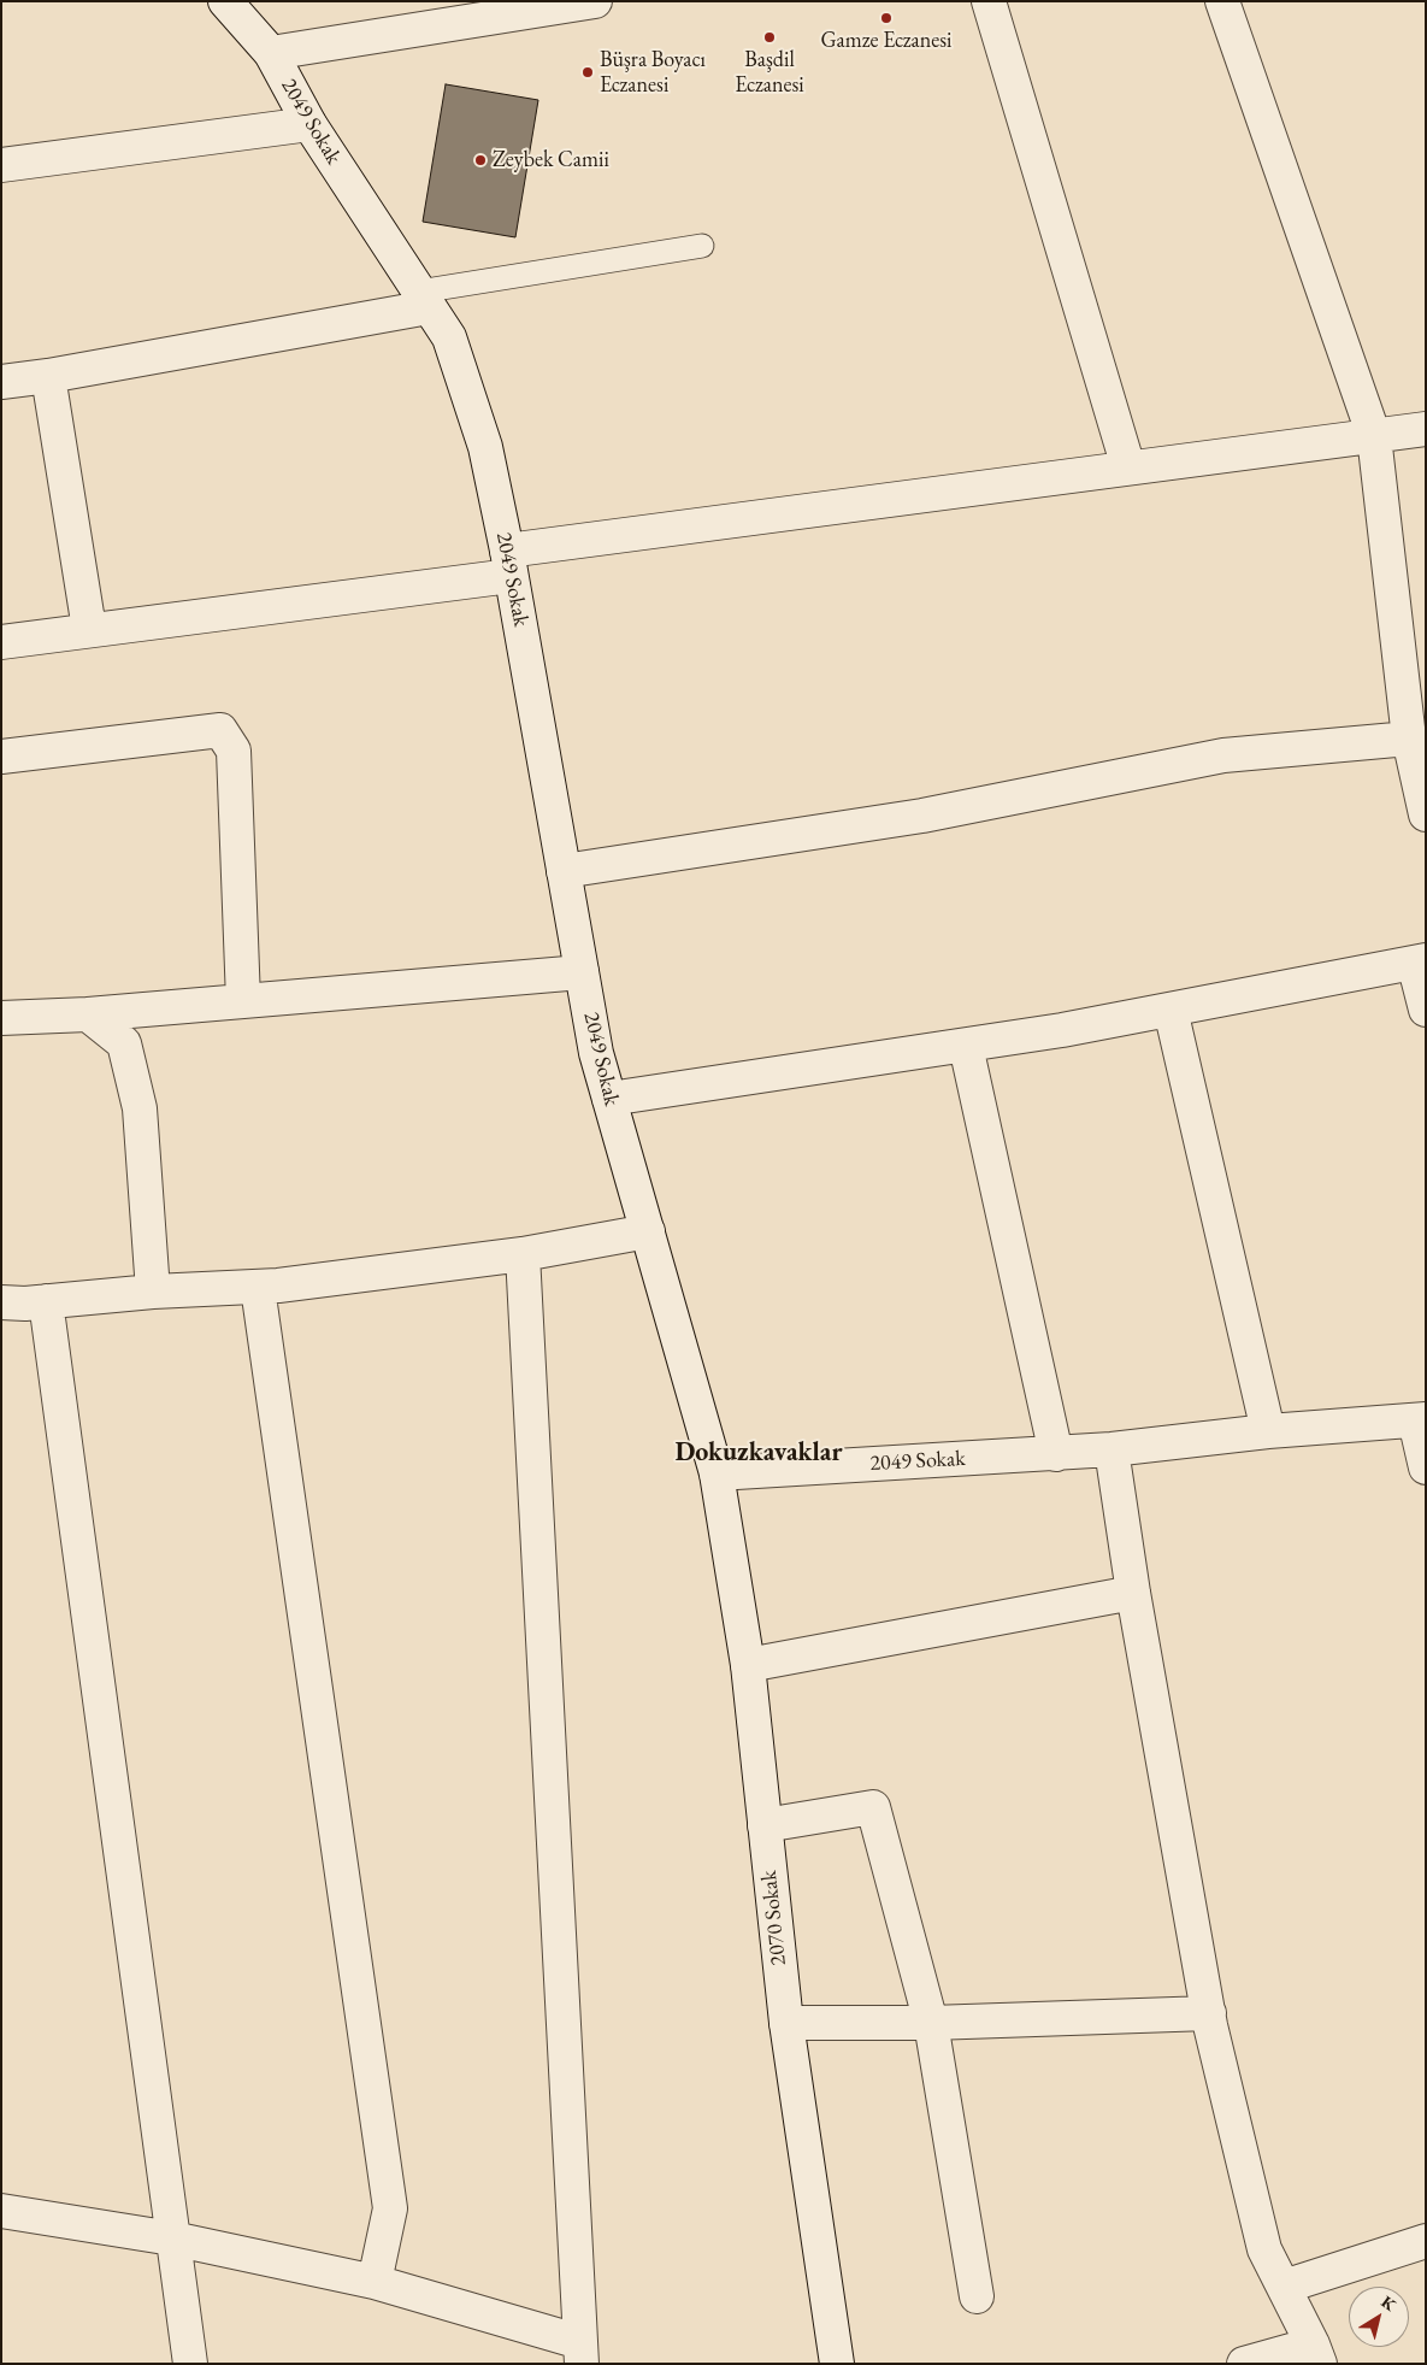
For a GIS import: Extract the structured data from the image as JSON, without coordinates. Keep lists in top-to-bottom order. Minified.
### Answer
{"streets":{"street":["2049 Sokak","2070 Sokak"]},"crossings":[["2049 Sokak","2070 Sokak"]],"districts":["Dokuzkavaklar"],"places":["Gamze Eczanesi","Başdil Eczanesi","Büşra Boyacı Eczanesi","Zeybek Camii"],"north":"top right"}
